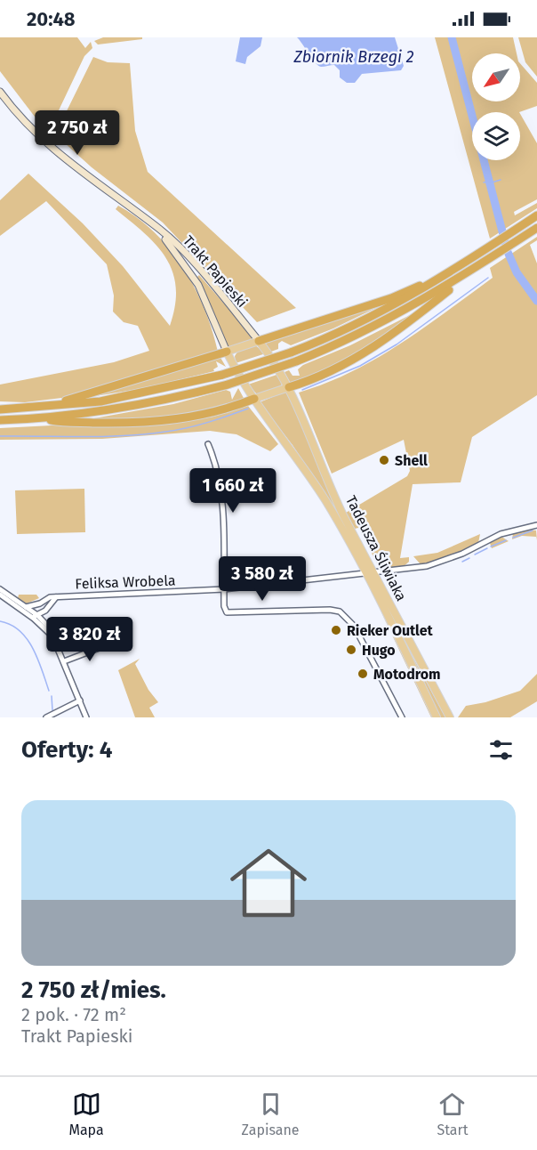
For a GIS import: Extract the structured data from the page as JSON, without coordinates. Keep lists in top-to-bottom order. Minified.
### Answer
{"streets":{"main road":["Tadeusza Śliwiaka"],"street":["Trakt Papieski","Feliksa Wrobela"]},"crossings":[["Trakt Papieski","Tadeusza Śliwiaka"],["Tadeusza Śliwiaka","Feliksa Wrobela"]],"water":["Zbiornik Brzegi 2"],"places":["Shell","Rieker Outlet","Hugo","Motodrom"],"north":"bottom left","page":{"status":"20:48","price":["2 750 zł","1 660 zł","3 580 zł","3 820 zł"],"heading":"Oferty: 4","list":[{"name":"2 750 zł/mies.","note":"2 pok. · 72 m² · Trakt Papieski"}],"tabs":["Mapa","Zapisane","Start"]}}
